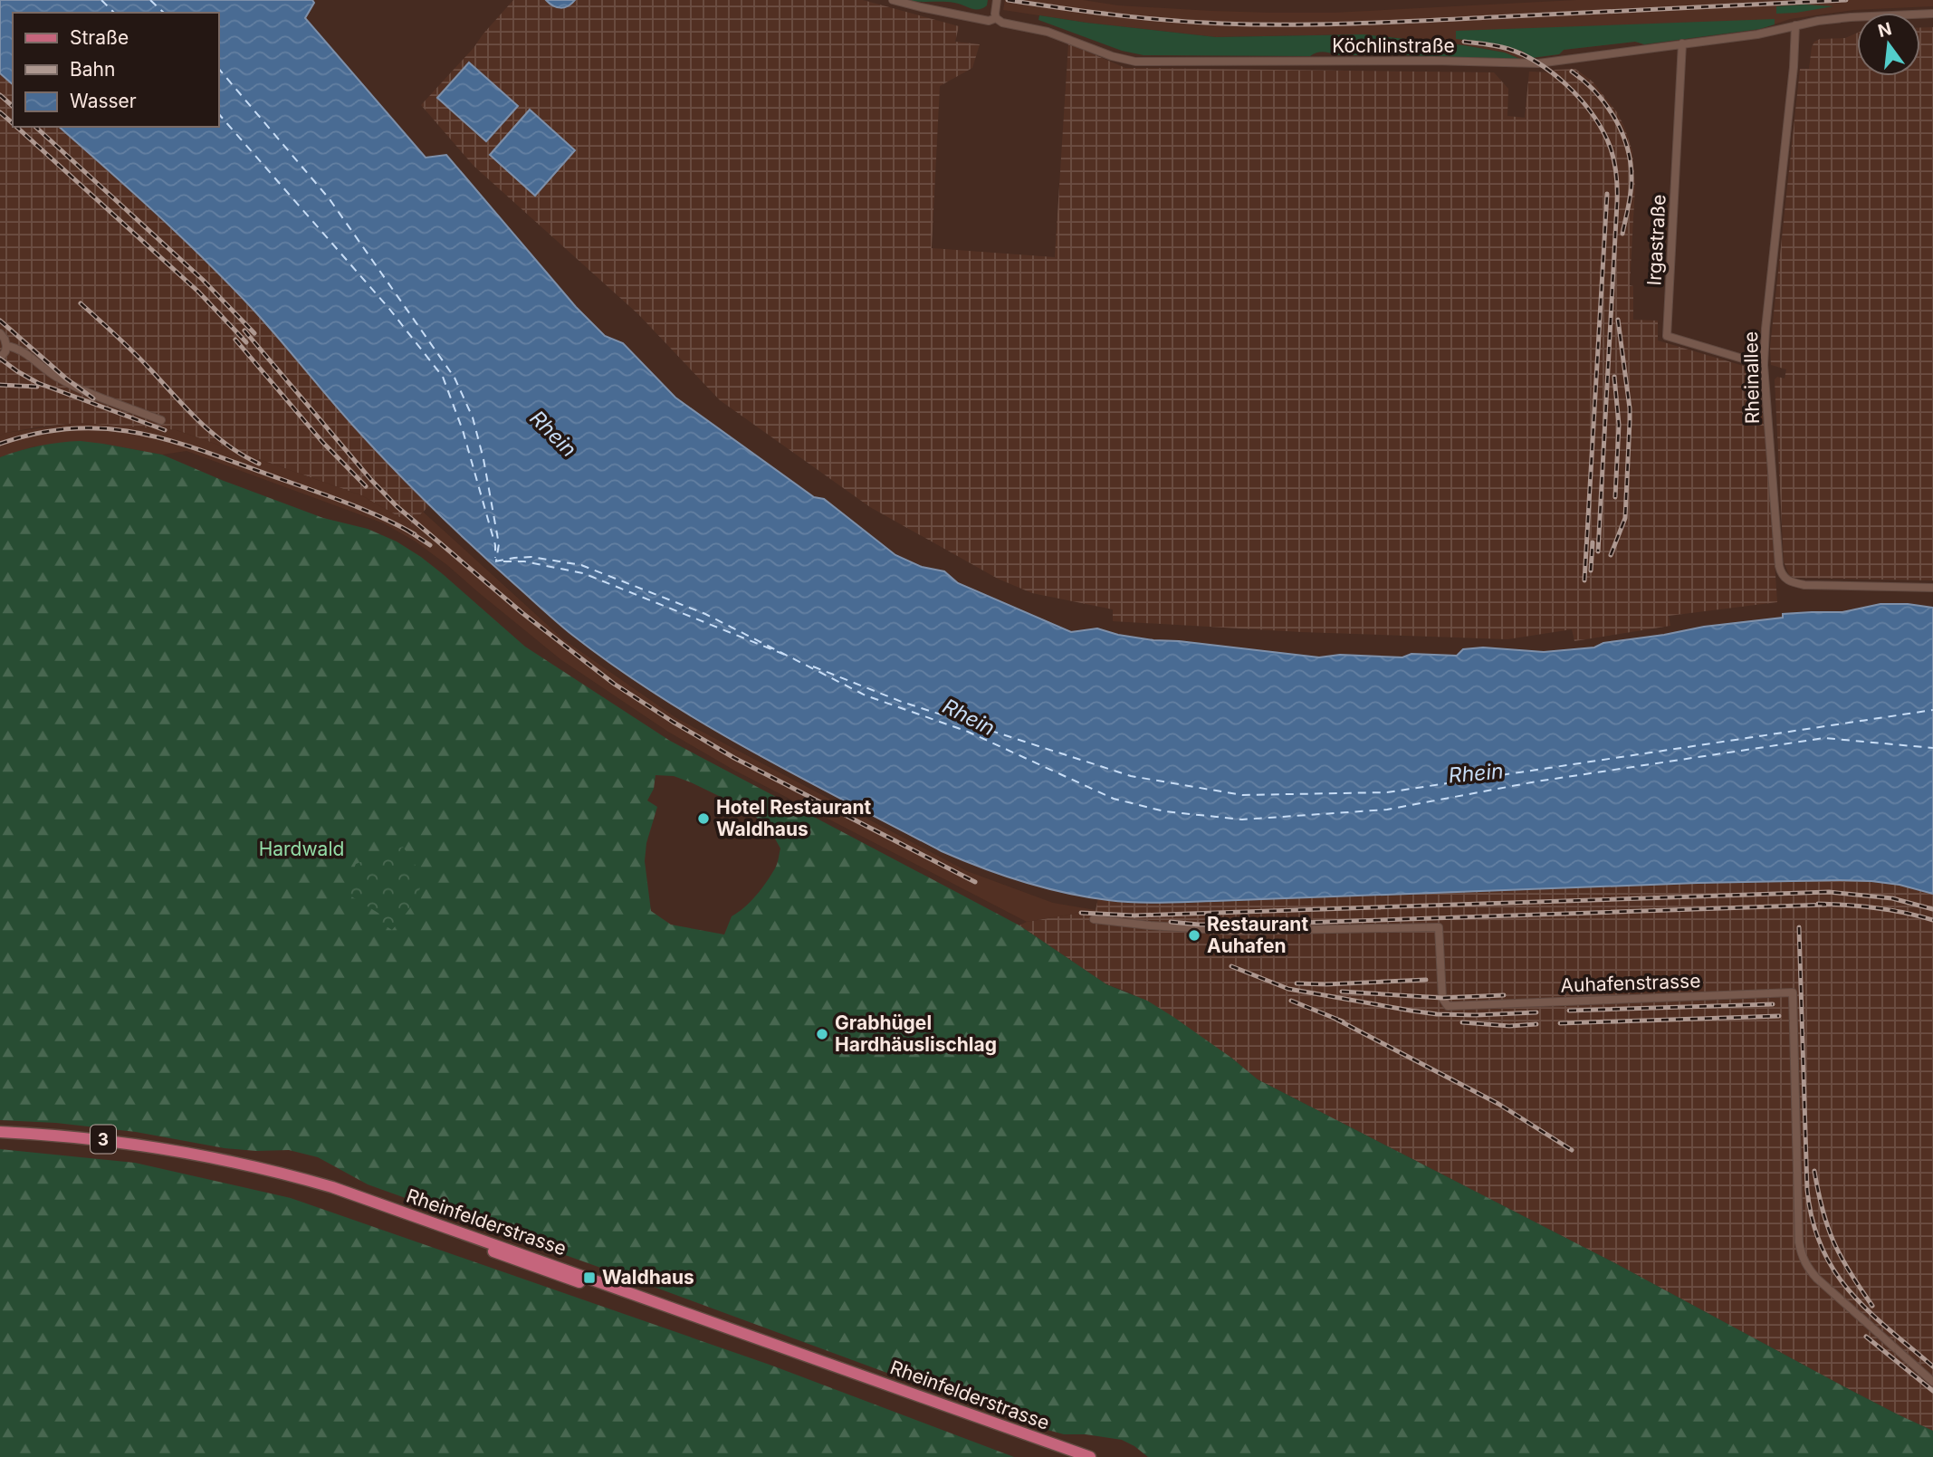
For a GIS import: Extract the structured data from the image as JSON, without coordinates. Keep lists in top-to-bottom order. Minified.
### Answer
{"streets":{"main road":["3","Rheinfelderstrasse"],"street":["Köchlinstraße","Irgastraße","Rheinallee","Auhafenstrasse"]},"crossings":[["Köchlinstraße","Irgastraße"],["Köchlinstraße","Rheinallee"],["Irgastraße","Rheinallee"]],"water":["Rhein"],"parks":["Hardwald"],"places":{"other":["Hotel Restaurant Waldhaus","Restaurant Auhafen","Grabhügel Hardhäuslischlag"],"transit":["Waldhaus"]},"legend":["Straße","Bahn","Wasser"],"north":"top"}
